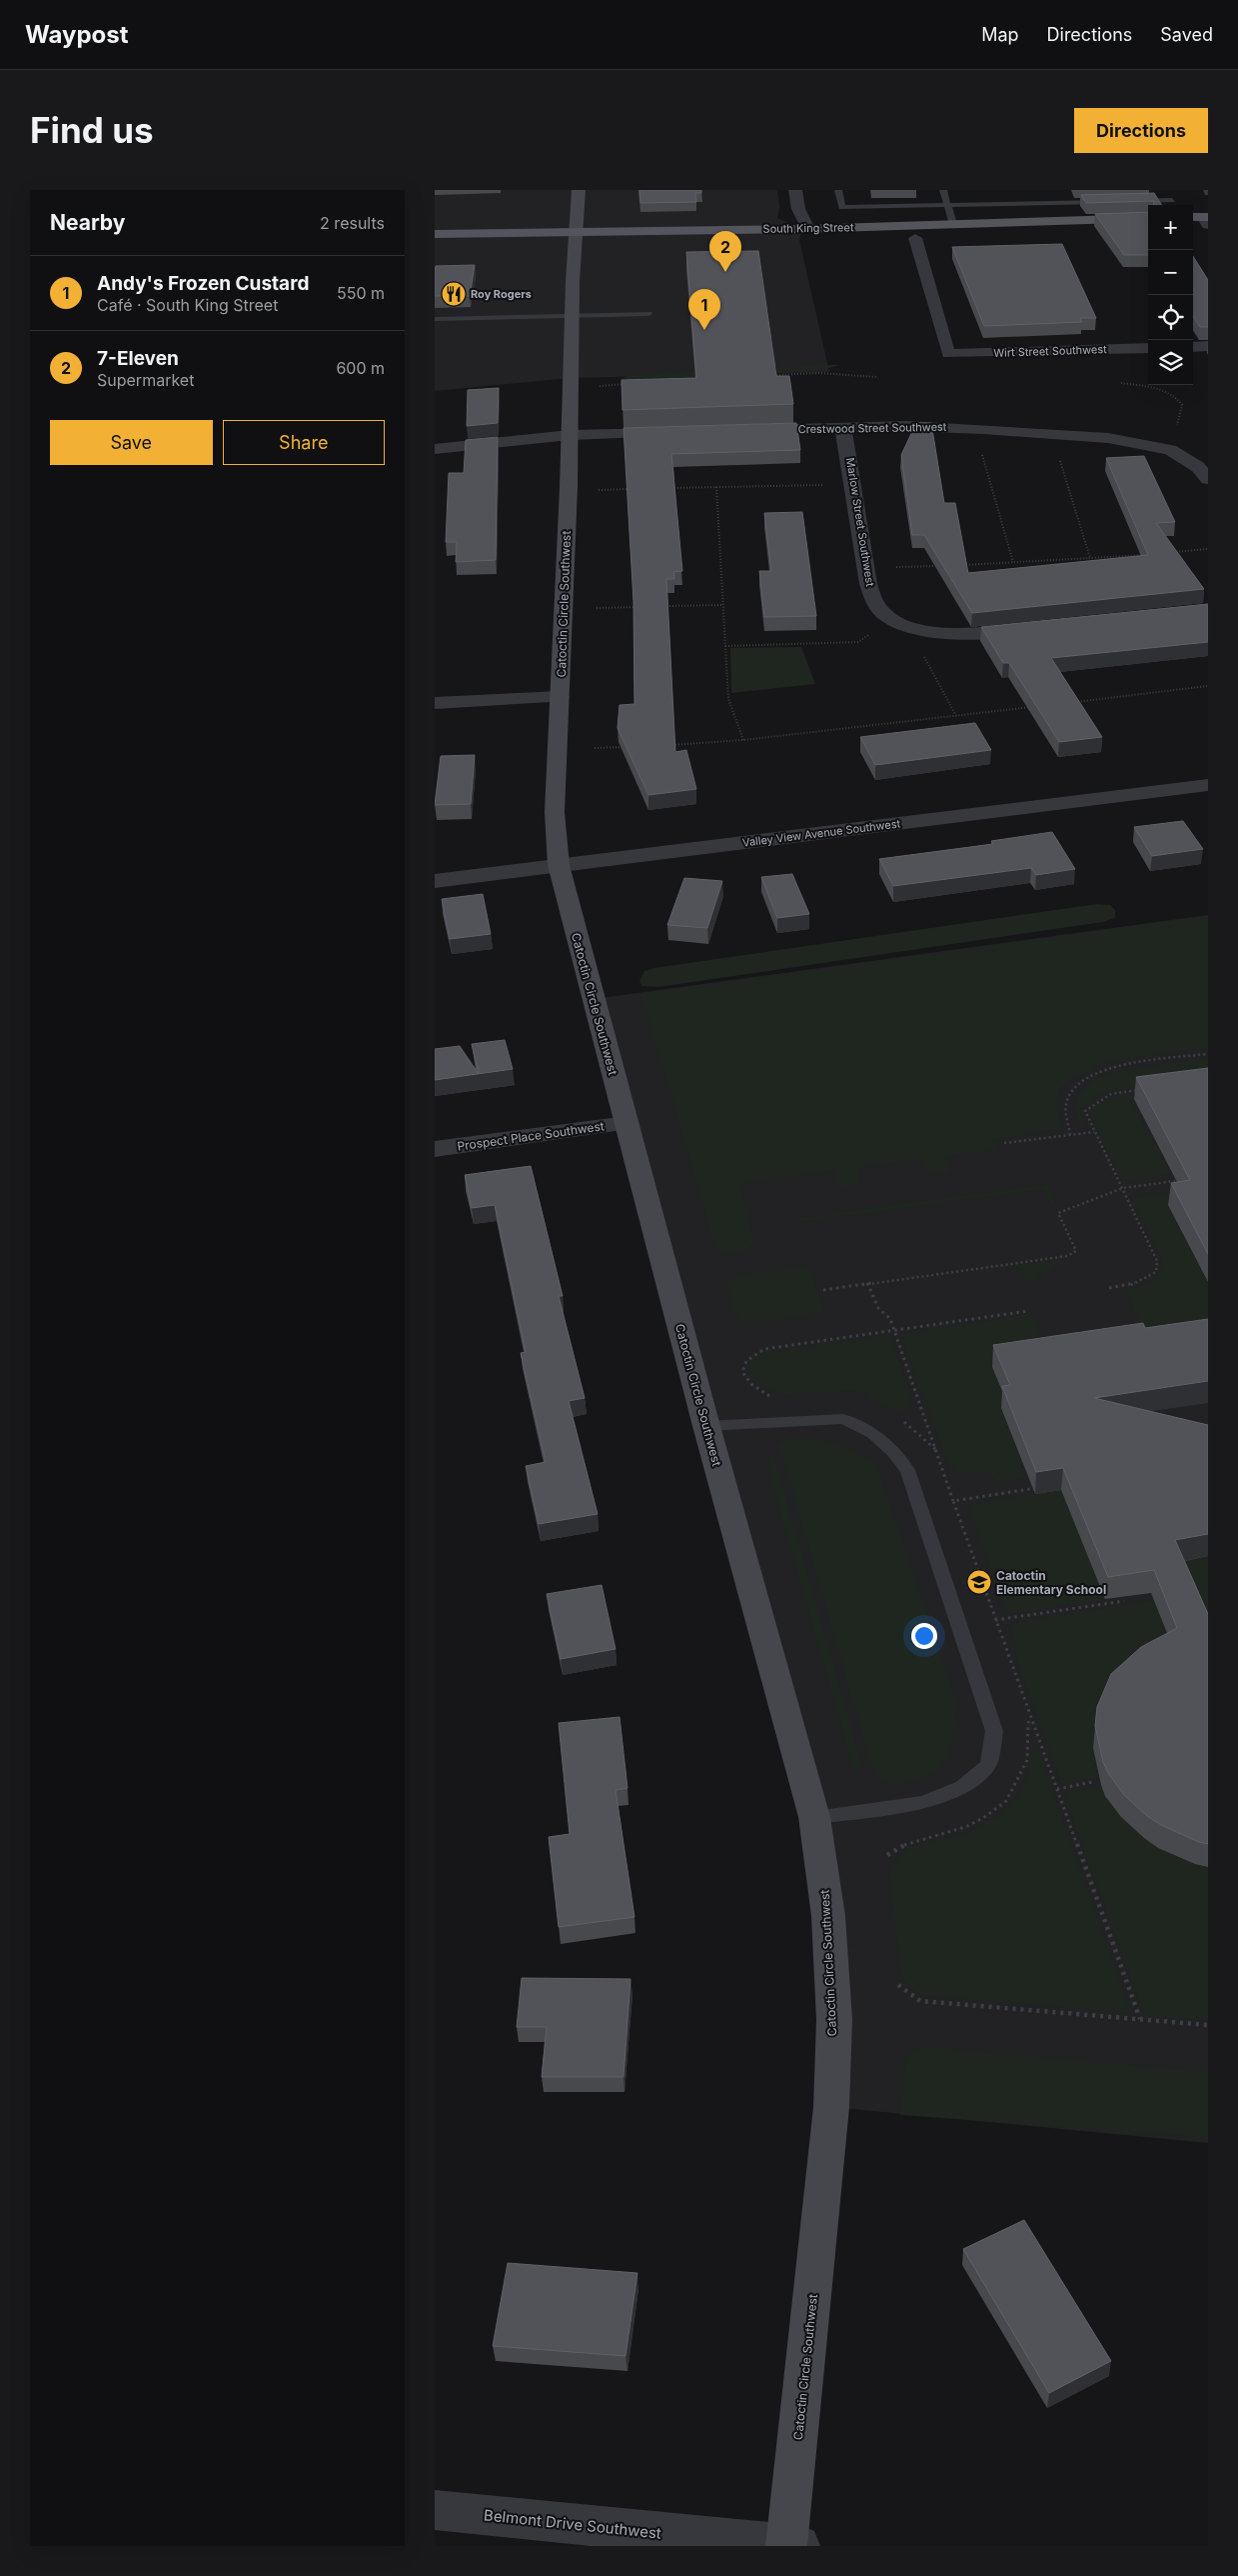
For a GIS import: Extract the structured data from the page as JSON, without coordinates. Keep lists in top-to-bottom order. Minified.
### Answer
{"streets":{"main road":["South King Street","Catoctin Circle Southwest"],"street":["Wirt Street Southwest","Crestwood Street Southwest","Marlow Street Southwest","Valley View Avenue Southwest","Prospect Place Southwest","Belmont Drive Southwest"]},"crossings":[["South King Street","Wirt Street Southwest"],["South King Street","Catoctin Circle Southwest"],["Crestwood Street Southwest","Marlow Street Southwest"],["Catoctin Circle Southwest","Valley View Avenue Southwest"],["Catoctin Circle Southwest","Prospect Place Southwest"],["Catoctin Circle Southwest","Belmont Drive Southwest"]],"places":{"restaurant":["Roy Rogers"],"school or university":["Catoctin Elementary School"]},"page":{"header":"Waypost","nav":["Map","Directions","Saved"],"buttons":["Directions",["Save","Share"]],"title":"Find us","heading":["Nearby","2 results"],"map_buttons":["+","−"],"pins":["2","1"],"list":[{"mark":"1","name":"Andy's Frozen Custard","note":"Café · South King Street","value":"550 m"},{"mark":"2","name":"7-Eleven","note":"Supermarket","value":"600 m"}]}}
